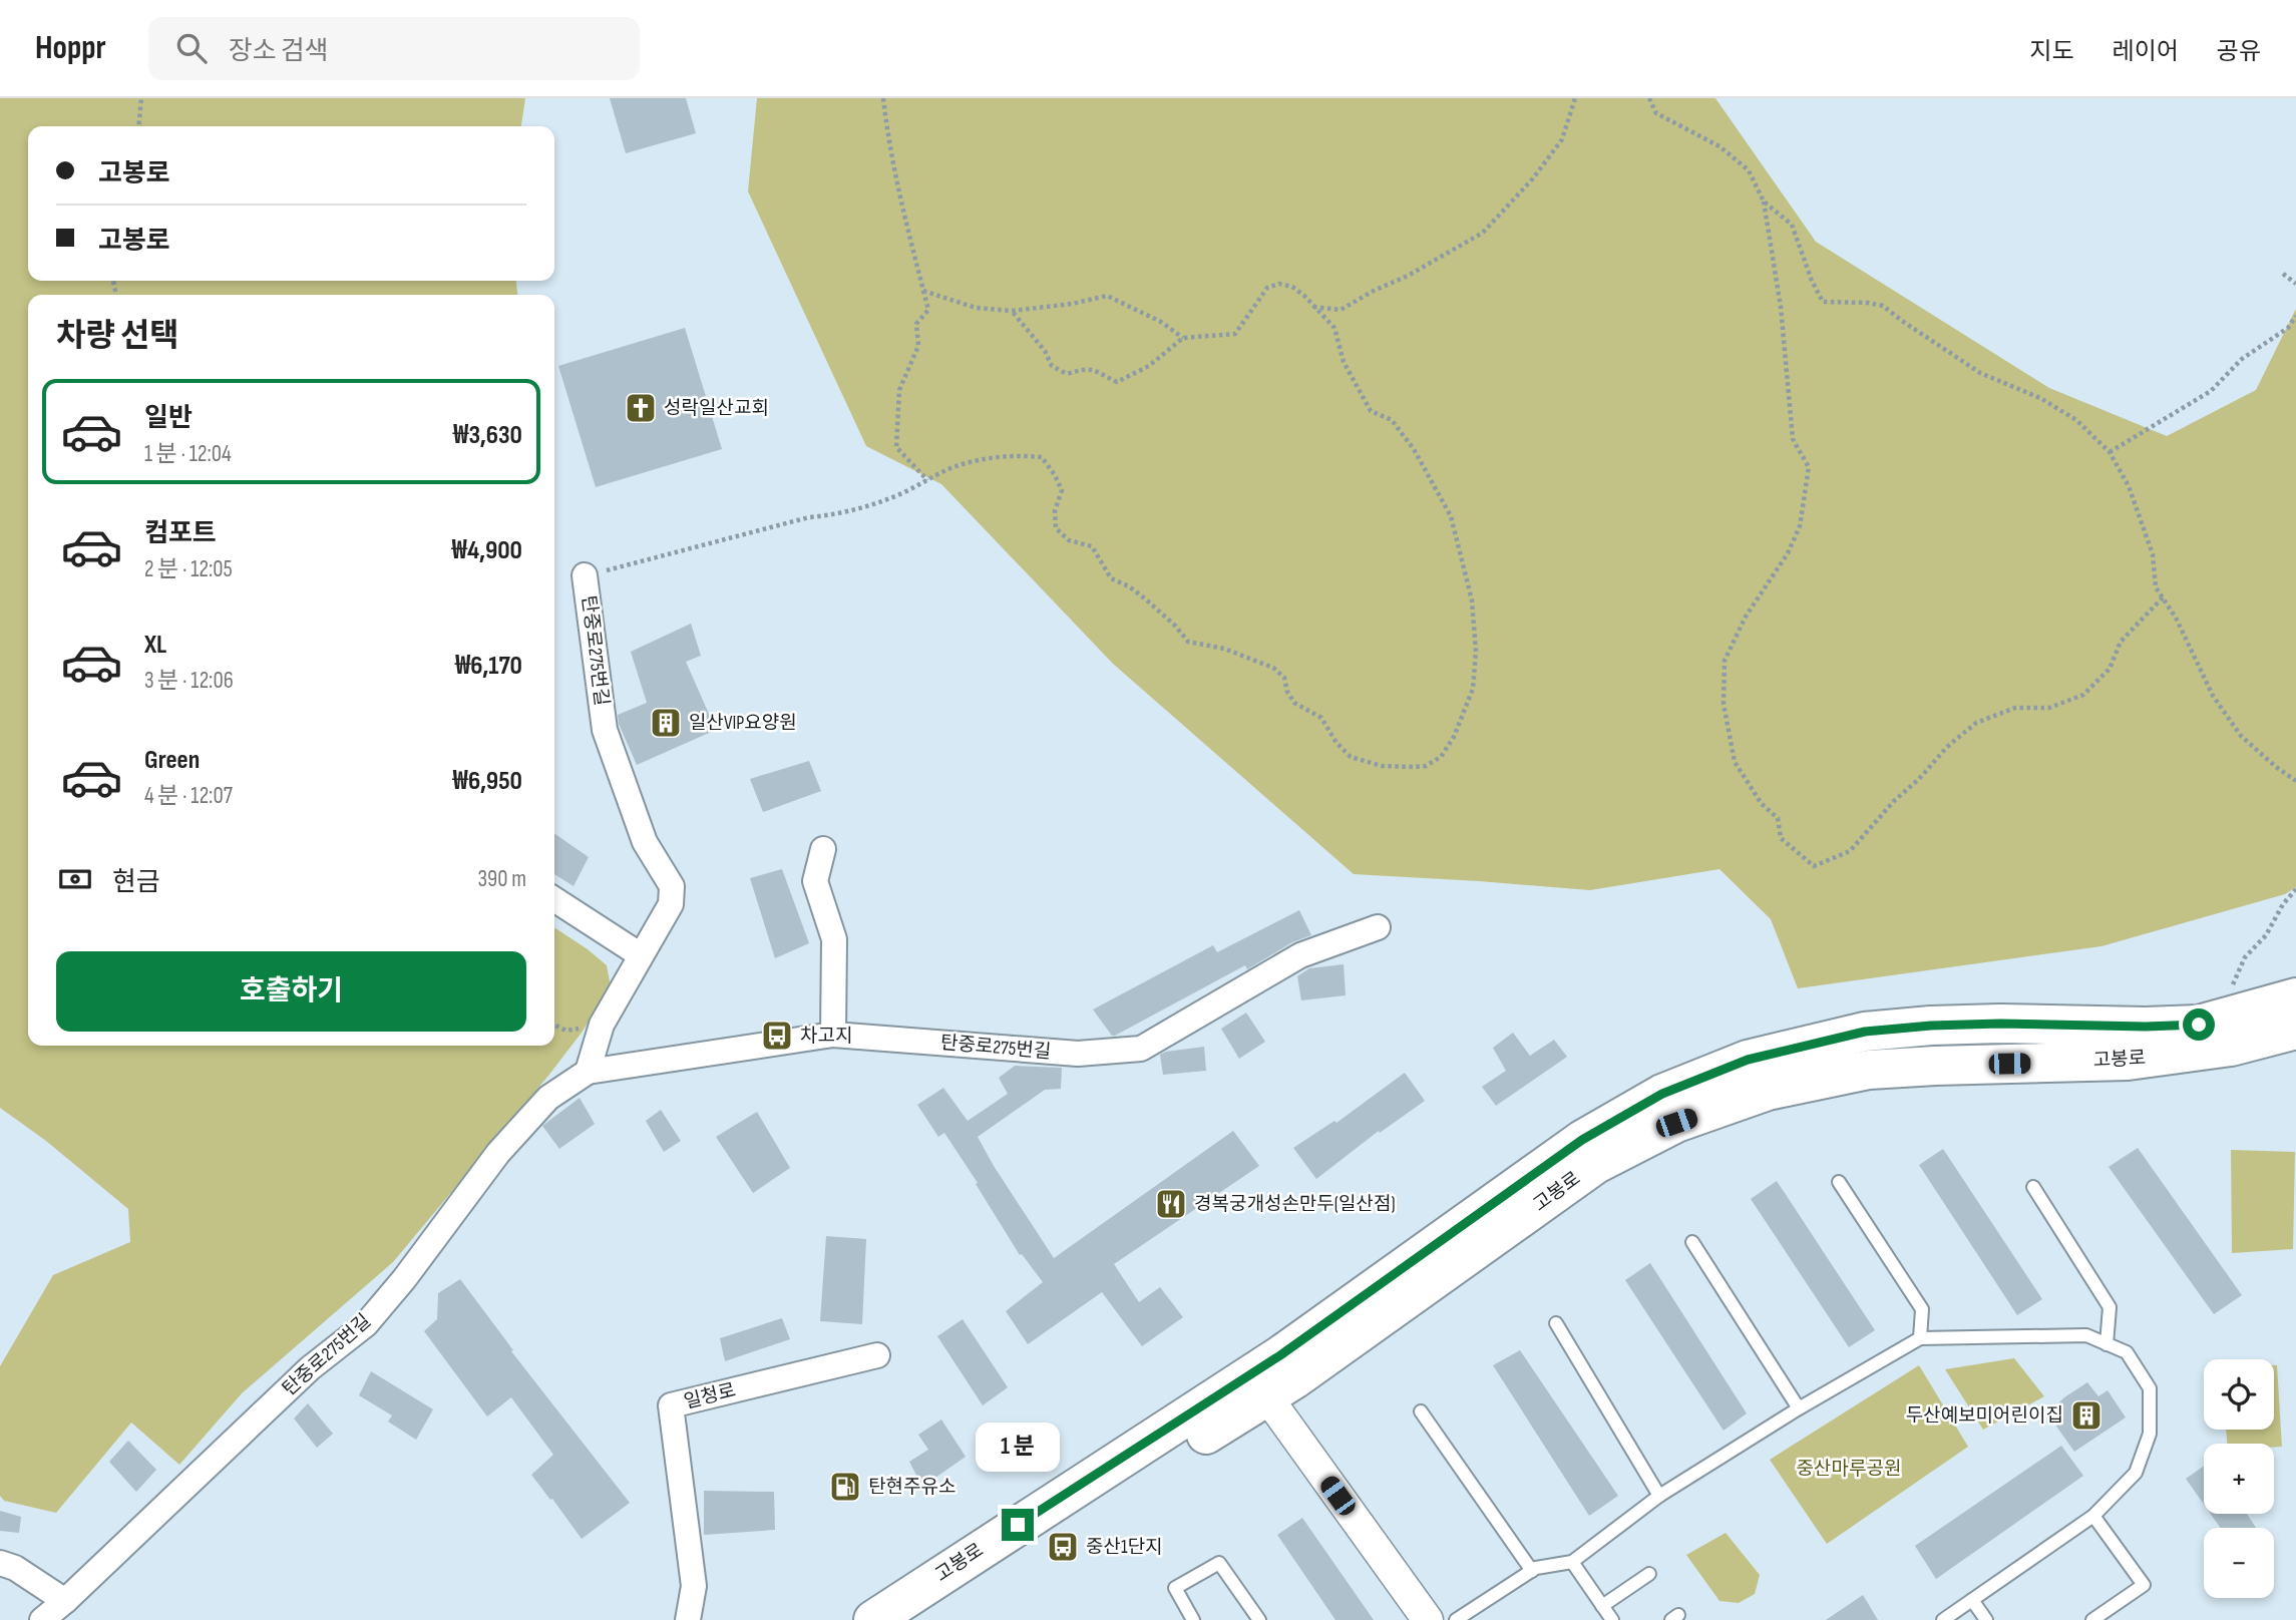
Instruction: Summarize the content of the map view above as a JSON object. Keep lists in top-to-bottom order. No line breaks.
{"streets":{"main road":["고봉로"],"street":["탄중로275번길","일청로"]},"parks":["중산마루공원"],"places":{"church":["성락일산교회"],"building":["일산VIP요양원","두산예보미어린이집"],"bus stop":["차고지","중산1단지"],"restaurant":["경복궁개성손만두(일산점)"],"fuel station":["탄현주유소"]},"page":{"header":"Hoppr","search":"장소 검색","nav":["지도","레이어","공유"],"banner":["고봉로","고봉로"],"heading":"차량 선택","list":[{"name":"일반","note":"1 분 · 12:04","value":"₩3,630"},{"name":"컴포트","note":"2 분 · 12:05","value":"₩4,900"},{"name":"XL","note":"3 분 · 12:06","value":"₩6,170"},{"name":"Green","note":"4 분 · 12:07","value":"₩6,950"}],"pay":["현금","390 m"],"buttons":"호출하기","map_buttons":["+","−"],"bubble":"1 분"}}
